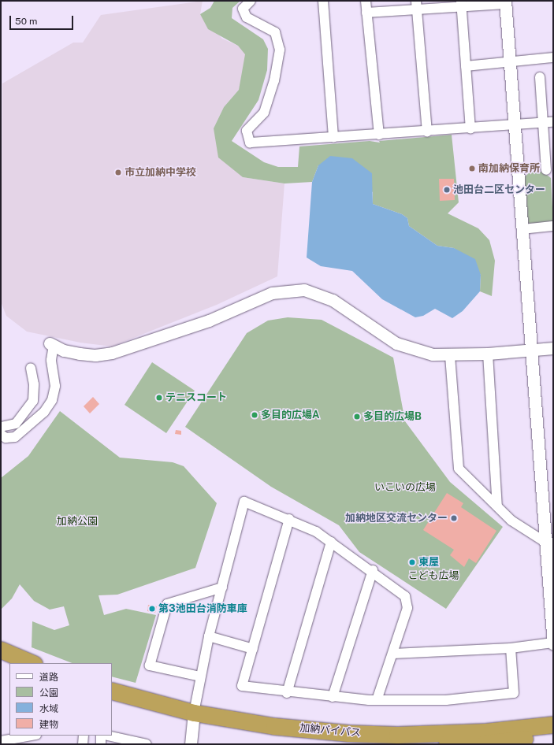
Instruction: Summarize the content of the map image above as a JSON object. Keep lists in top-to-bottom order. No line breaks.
{"streets":{"highway":["加納バイパス"]},"parks":["いこいの広場","加納公園","こども広場"],"places":["南加納保育所","市立加納中学校","池田台二区センター","テニスコート","多目的広場A","多目的広場B","加納地区交流センター","東屋","第3池田台消防車庫"],"legend":["道路","公園","水域","建物"],"scale_bar":"50 m"}
